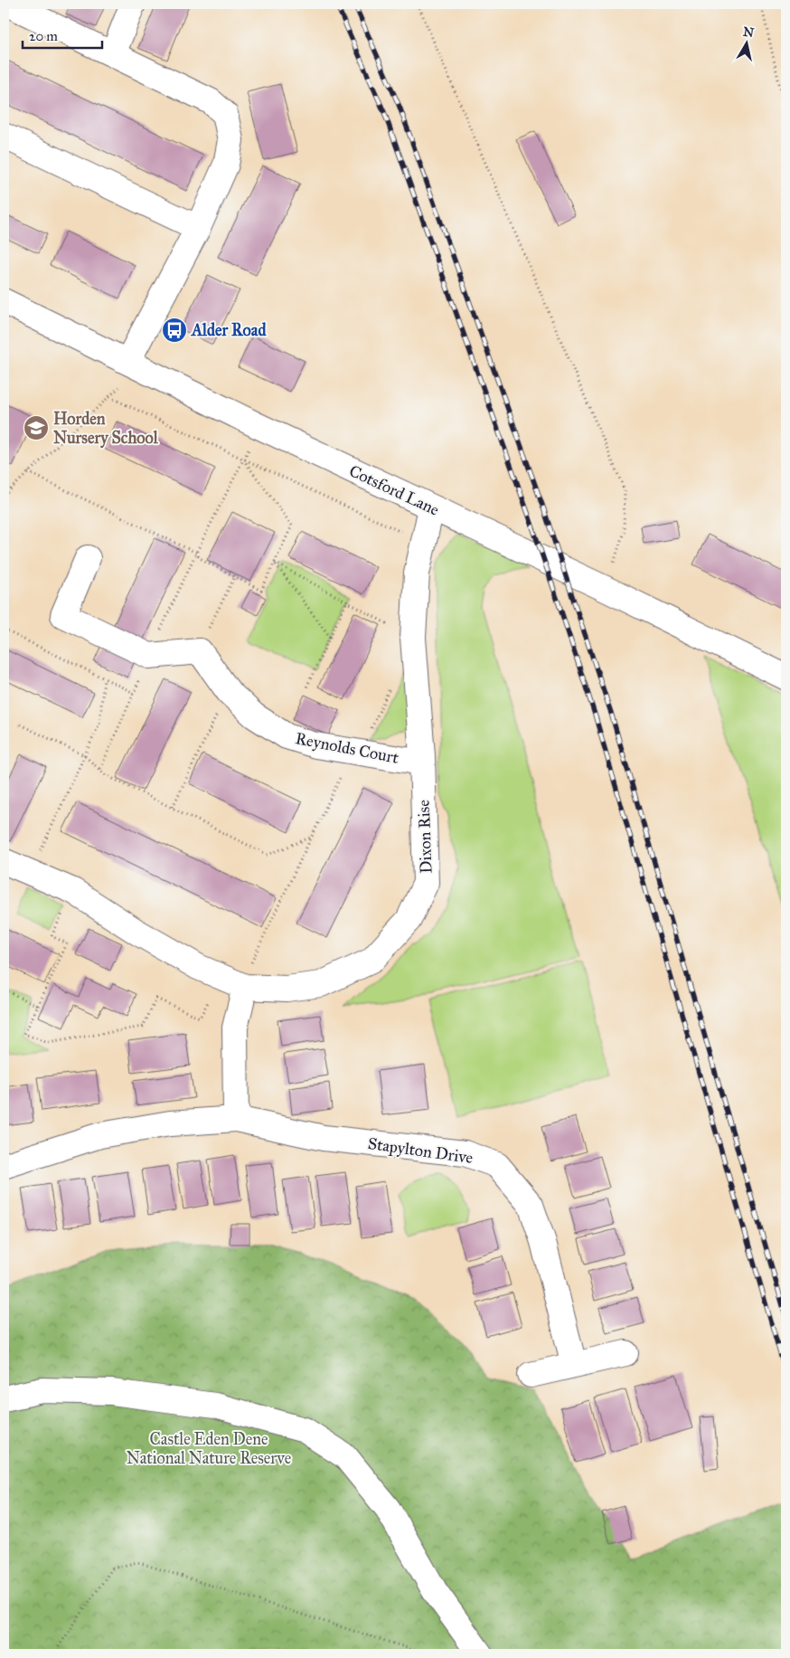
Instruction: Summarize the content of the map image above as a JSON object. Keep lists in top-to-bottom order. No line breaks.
{"streets":{"street":["Cotsford Lane","Reynolds Court","Dixon Rise","Stapylton Drive"]},"crossings":[["Cotsford Lane","Dixon Rise"],["Reynolds Court","Dixon Rise"]],"parks":["Castle Eden Dene National Nature Reserve"],"places":{"bus stop":["Alder Road"],"school or university":["Horden Nursery School"]},"scale_bar":"20 m","north":"top"}
